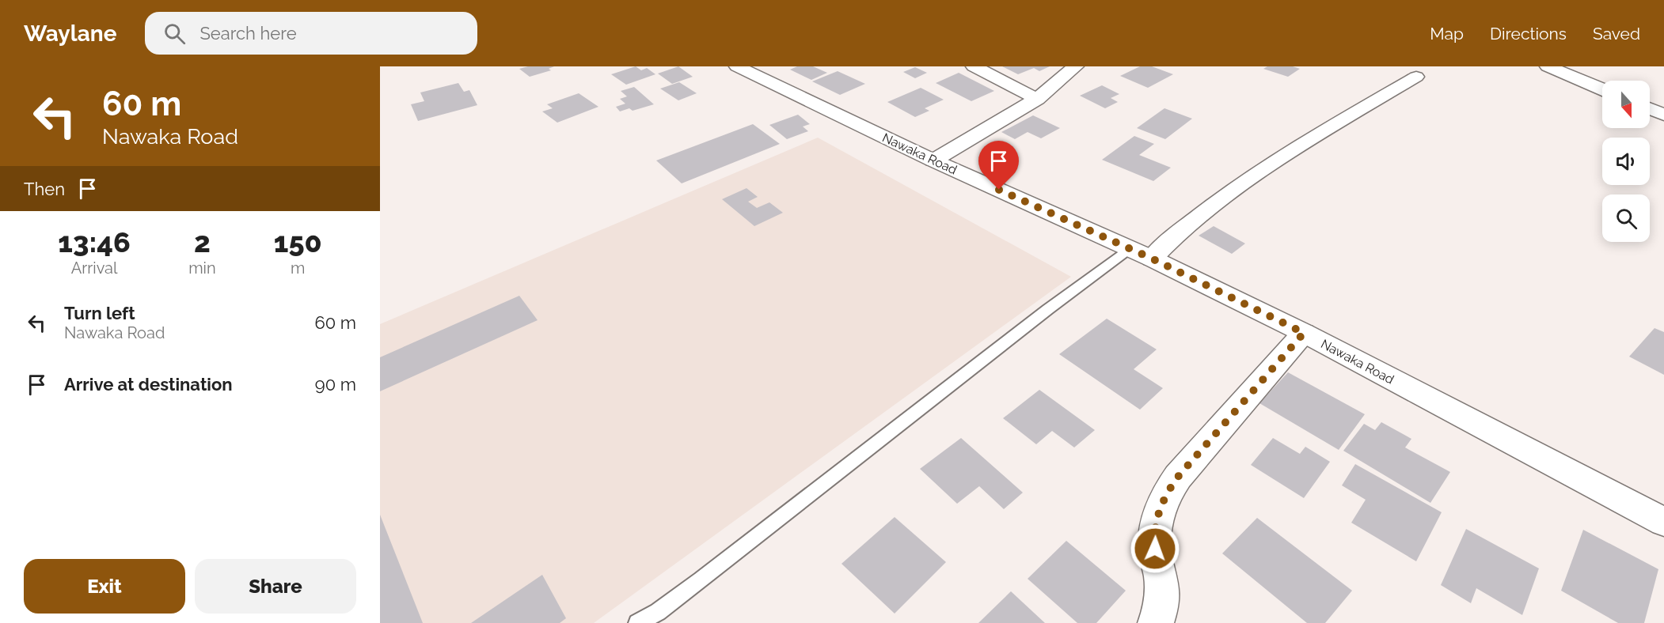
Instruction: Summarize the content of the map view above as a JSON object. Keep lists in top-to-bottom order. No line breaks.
{"streets":{"street":["Nawaka Road"]},"north":"bottom","page":{"header":"Waylane","search":"Search here","nav":["Map","Directions","Saved"],"turn":["60 m","Nawaka Road"],"then":"Then","eta":["13:46","Arrival","2","min","150","m"],"list":[{"name":"Turn left","note":"Nawaka Road","value":"60 m"},{"name":"Arrive at destination","value":"90 m"}],"buttons":["Exit","Share"]}}
